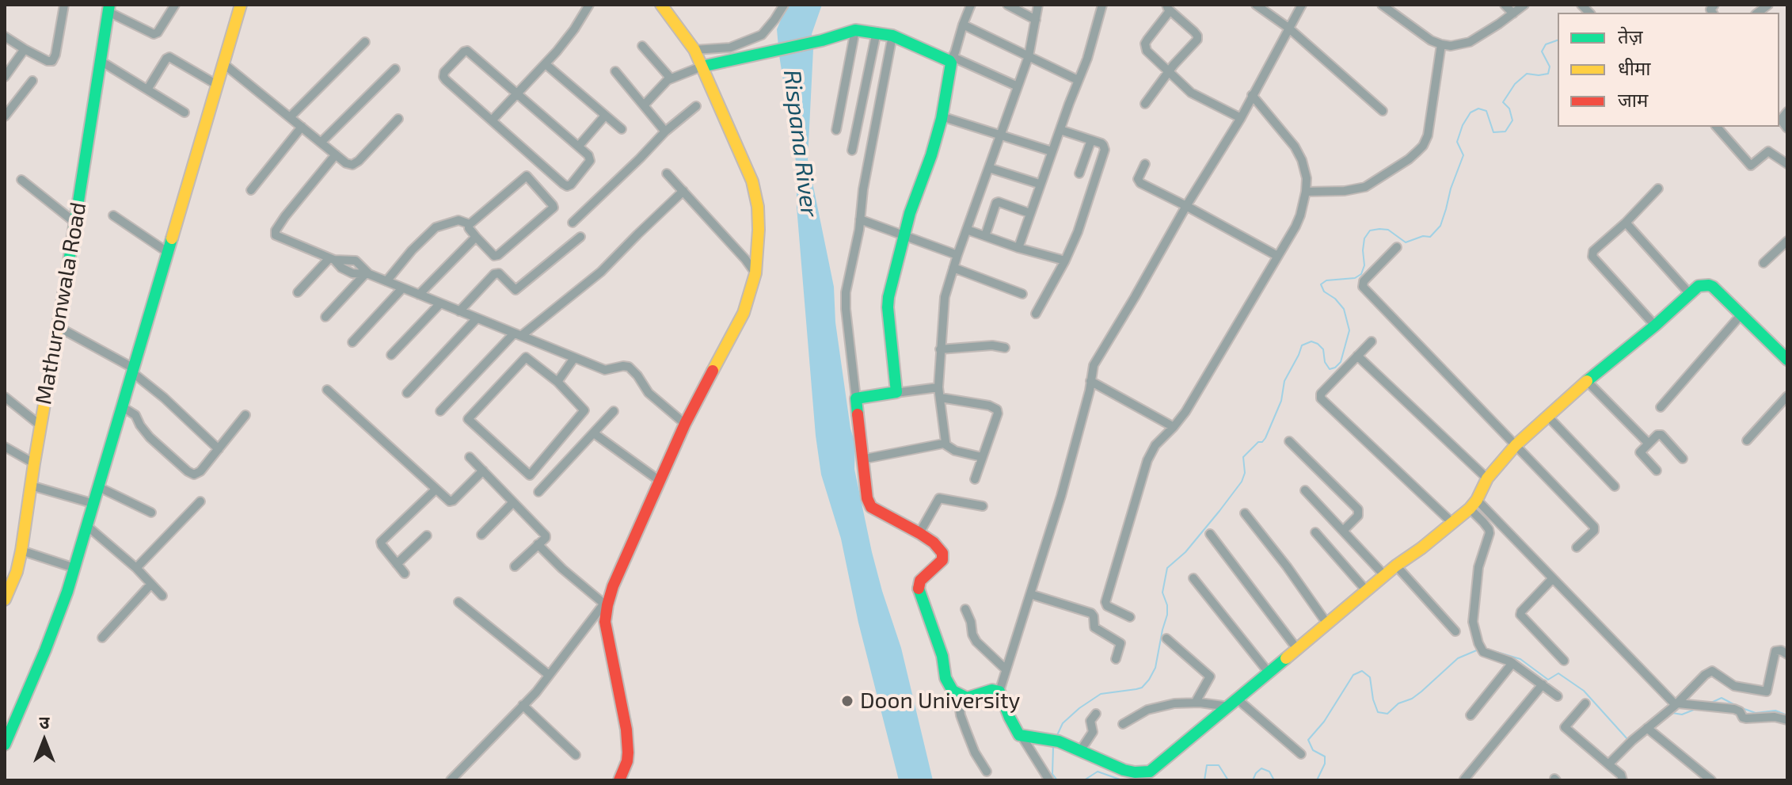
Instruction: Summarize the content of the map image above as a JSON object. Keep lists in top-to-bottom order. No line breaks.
{"streets":{"main road":["Mathuronwala Road"]},"water":["Rispana River"],"places":["Doon University"],"legend":["तेज़","धीमा","जाम"],"north":"top"}
